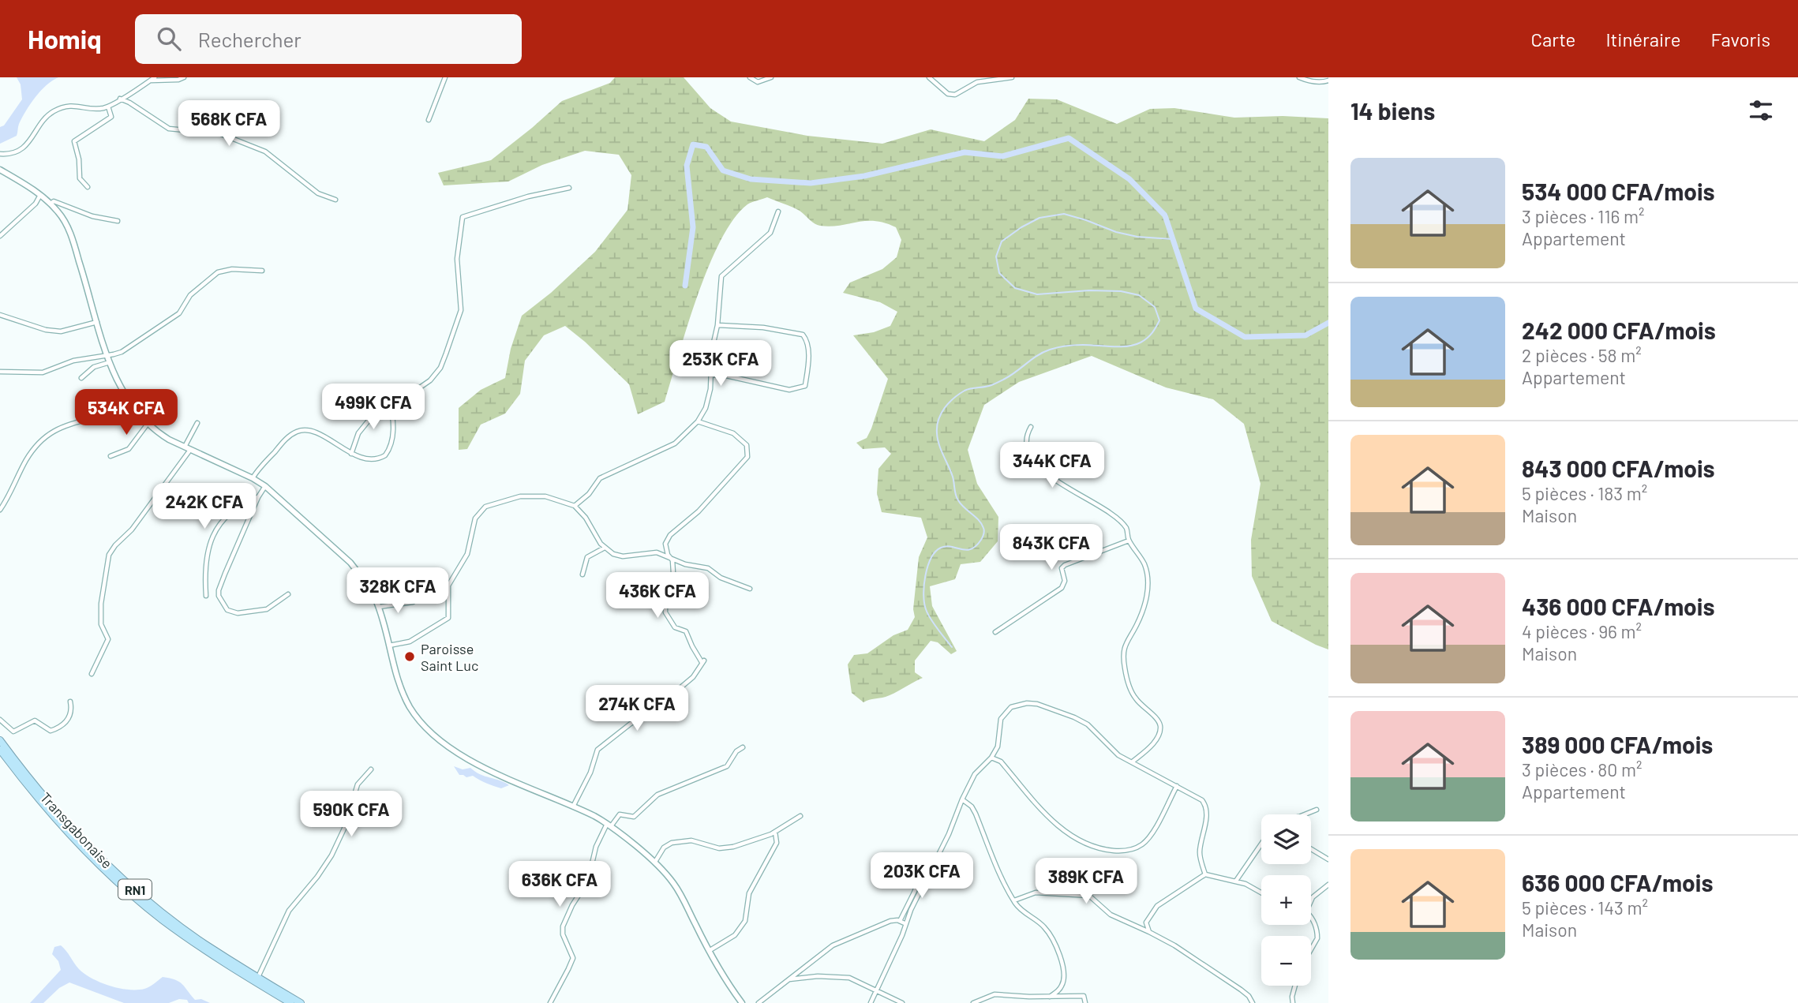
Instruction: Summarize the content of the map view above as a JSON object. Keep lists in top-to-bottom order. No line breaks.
{"streets":{"highway":["Transgabonaise","RN1"]},"places":["Paroisse Saint Luc"],"page":{"header":"Homiq","search":"Rechercher","nav":["Carte","Itinéraire","Favoris"],"heading":"14 biens","price":["568K CFA","253K CFA","499K CFA","534K CFA","344K CFA","242K CFA","843K CFA","328K CFA","436K CFA","274K CFA","590K CFA","203K CFA","389K CFA","636K CFA"],"list":[{"name":"534 000 CFA/mois","note":"3 pièces · 116 m² · Appartement"},{"name":"242 000 CFA/mois","note":"2 pièces · 58 m² · Appartement"},{"name":"843 000 CFA/mois","note":"5 pièces · 183 m² · Maison"},{"name":"436 000 CFA/mois","note":"4 pièces · 96 m² · Maison"},{"name":"389 000 CFA/mois","note":"3 pièces · 80 m² · Appartement"},{"name":"636 000 CFA/mois","note":"5 pièces · 143 m² · Maison"}],"map_buttons":["+","−"]}}
